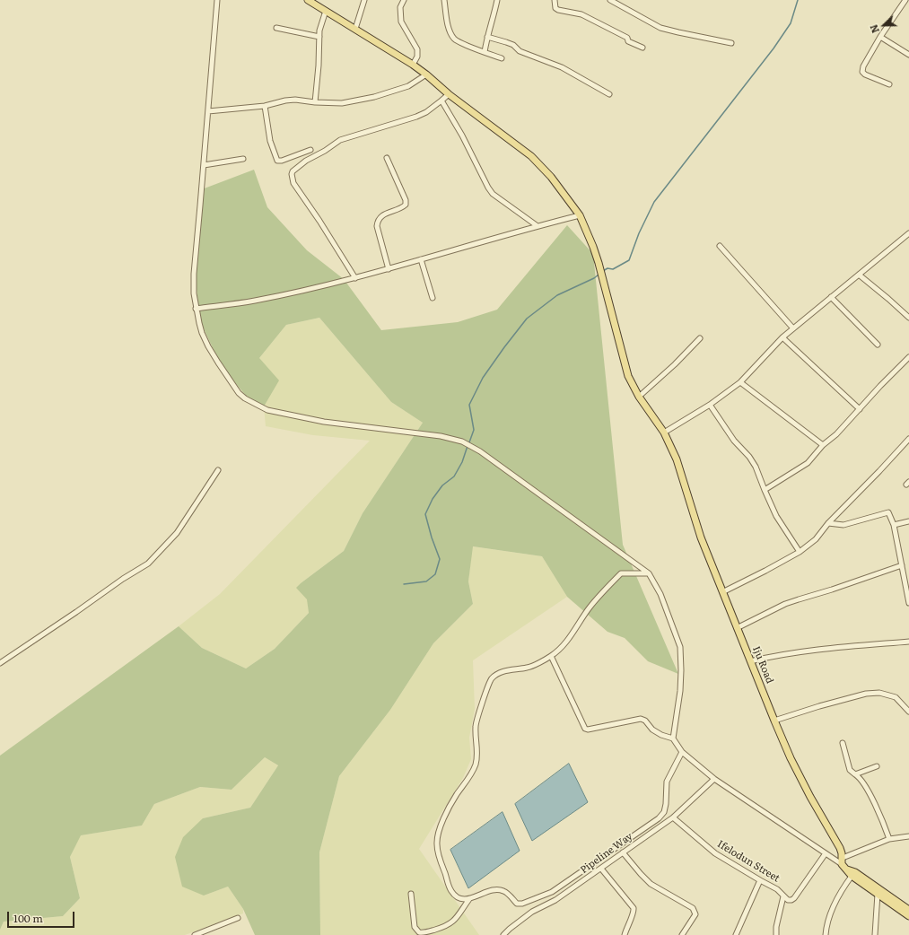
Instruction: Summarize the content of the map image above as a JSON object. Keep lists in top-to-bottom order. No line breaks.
{"streets":{"main road":["Iju Road"],"street":["Pipeline Way","Ifelodun Street"]},"crossings":[["Pipeline Way","Ifelodun Street"]],"scale_bar":"100 m","north":"left"}
